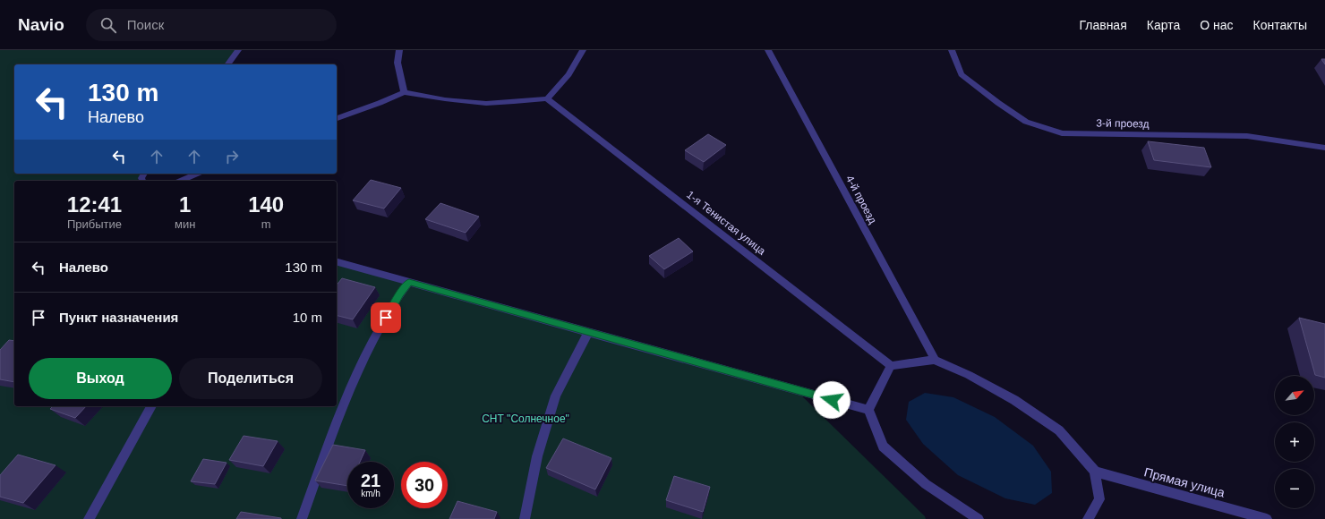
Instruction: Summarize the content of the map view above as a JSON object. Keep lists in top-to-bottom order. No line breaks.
{"streets":{"street":["3-й проезд","4-й проезд","1-я Тенистая улица","Прямая улица"]},"parks":["СНТ \"Солнечное\""],"north":"top right","page":{"header":"Navio","search":"Поиск","nav":["Главная","Карта","О нас","Контакты"],"turn":["130 m","Налево"],"eta":["12:41","Прибытие","1","мин","140","m"],"list":[{"name":"Налево","value":"130 m"},{"name":"Пункт назначения","value":"10 m"}],"buttons":["Выход","Поделиться"],"map_buttons":["+","−"],"speed":"21 km/h","limit":"30"}}
